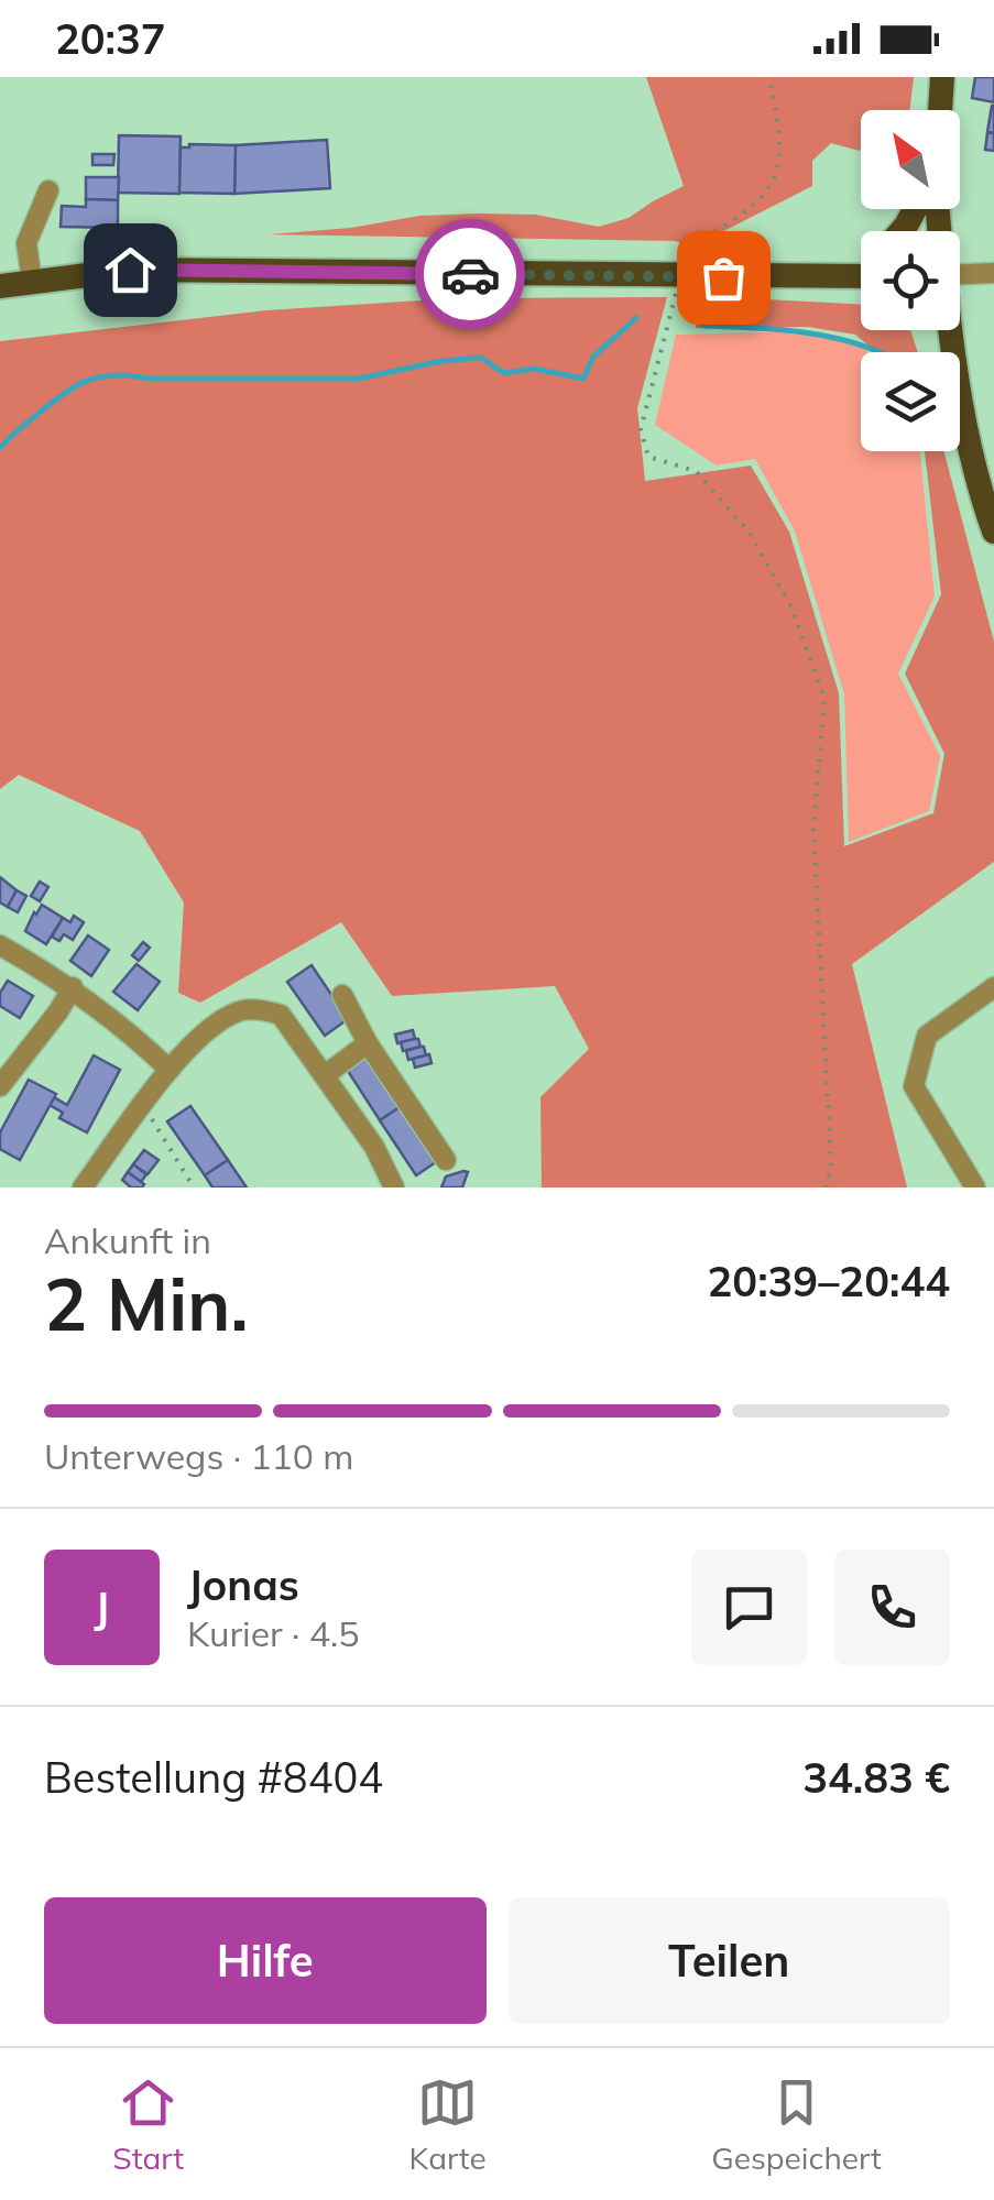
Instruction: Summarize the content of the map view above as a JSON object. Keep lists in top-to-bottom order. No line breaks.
{"north":"top left","page":{"status":"20:37","heading":["2 Min.","Ankunft in","20:39–20:44"],"panel":["Jonas","Kurier · 4.5","Bestellung #8404","34.83 €"],"bar":"Unterwegs · 110 m","round":"J","buttons":["Hilfe","Teilen"],"tabs":["Start","Karte","Gespeichert"]}}
